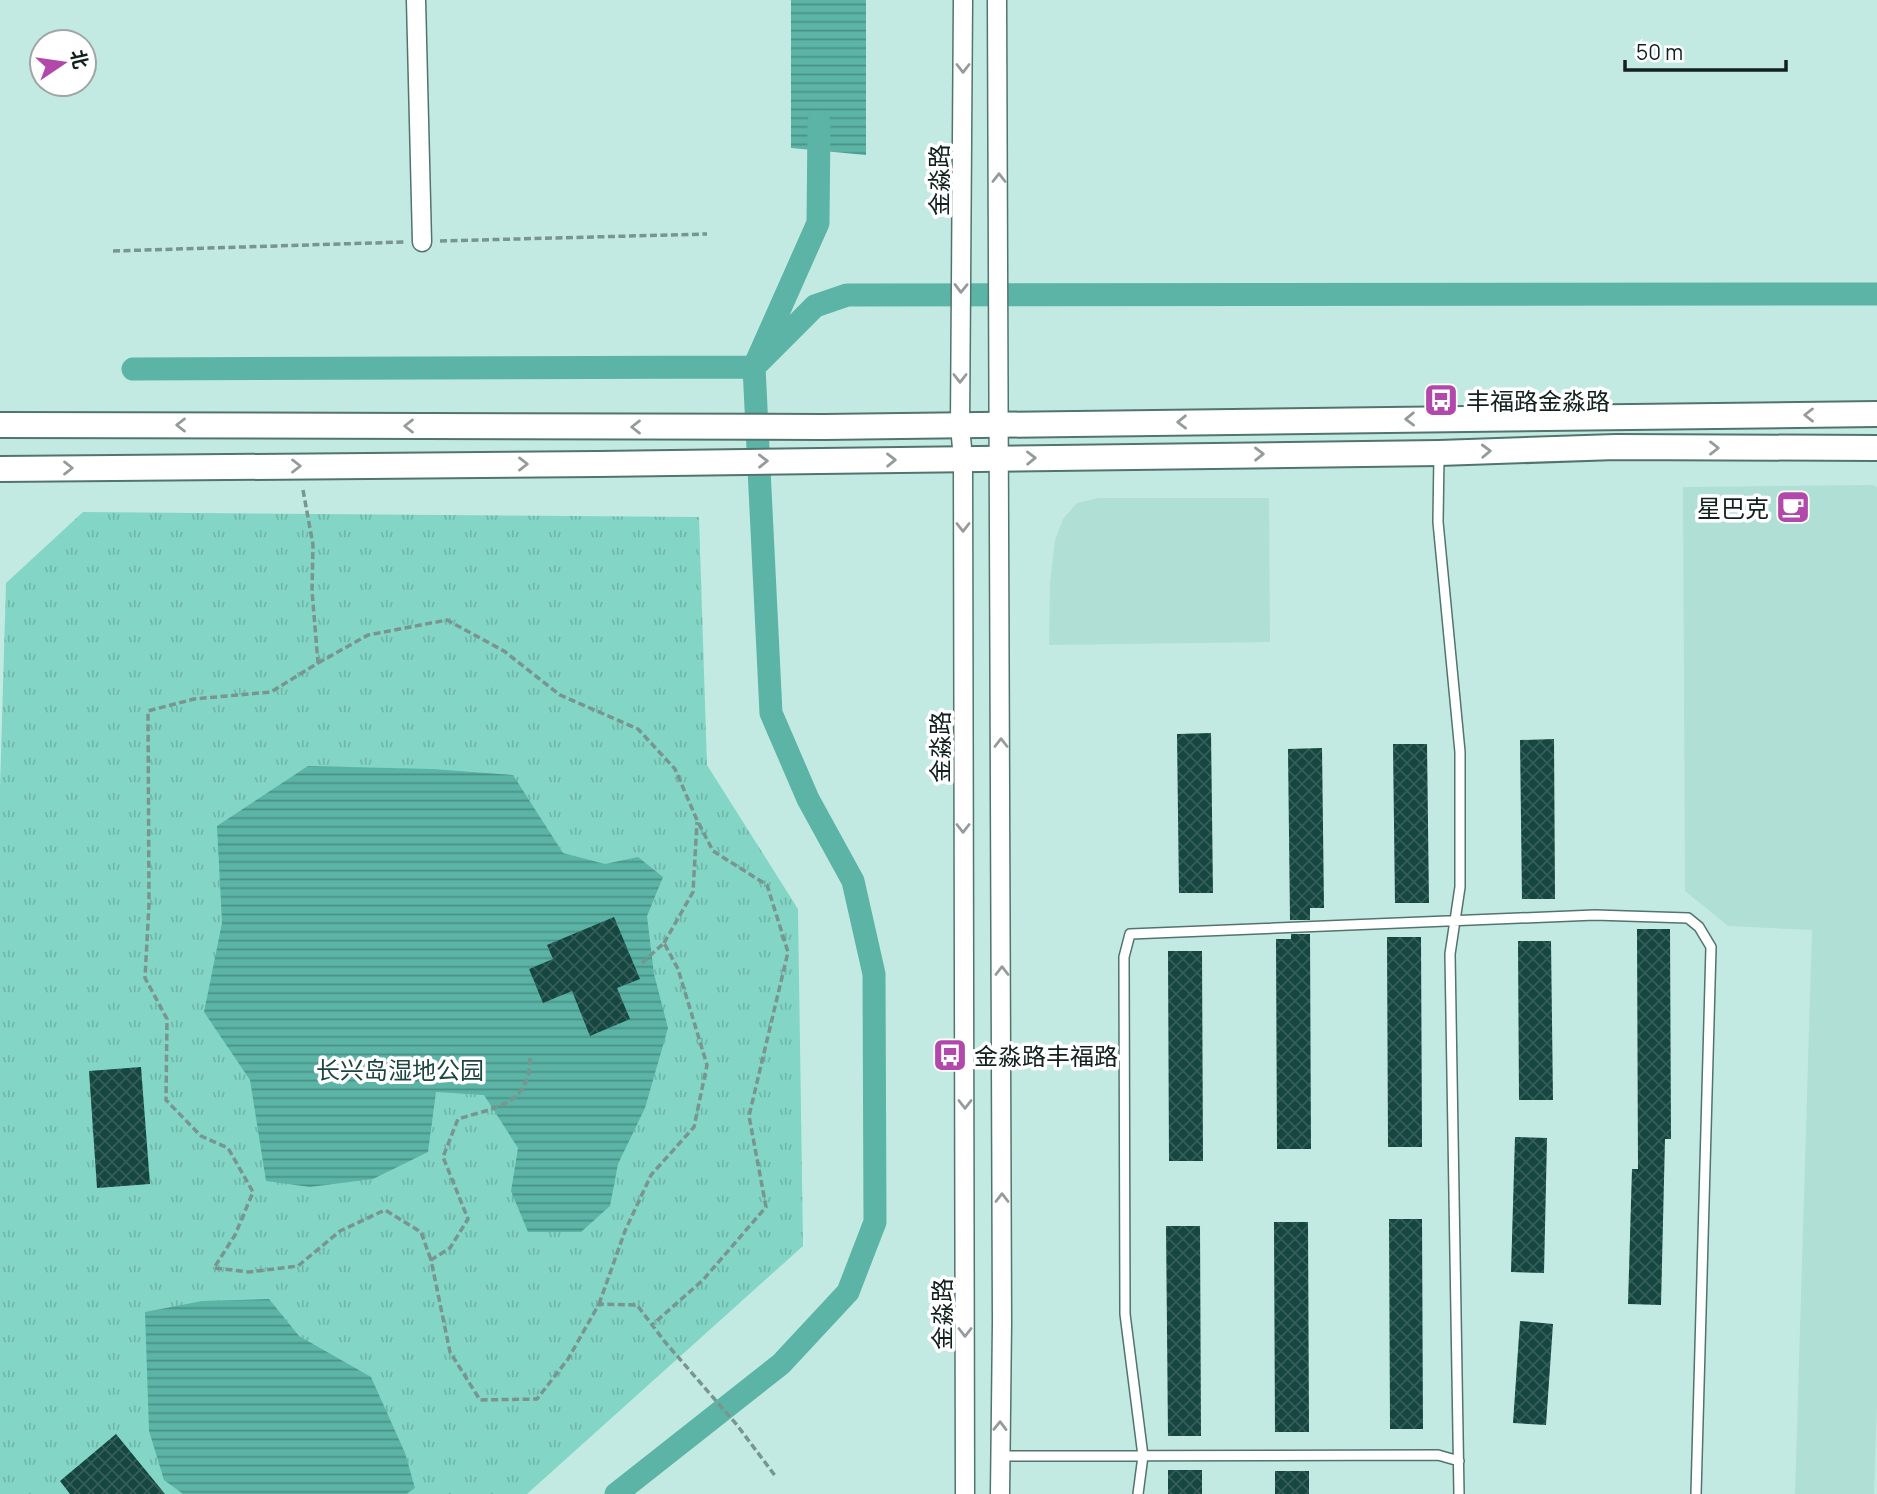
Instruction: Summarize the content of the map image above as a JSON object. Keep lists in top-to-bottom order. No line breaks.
{"streets":{"street":["金淼路"]},"parks":["长兴岛湿地公园"],"places":{"bus stop":["丰福路金淼路","金淼路丰福路"],"cafe":["星巴克"]},"scale_bar":"50 m","north":"right"}
